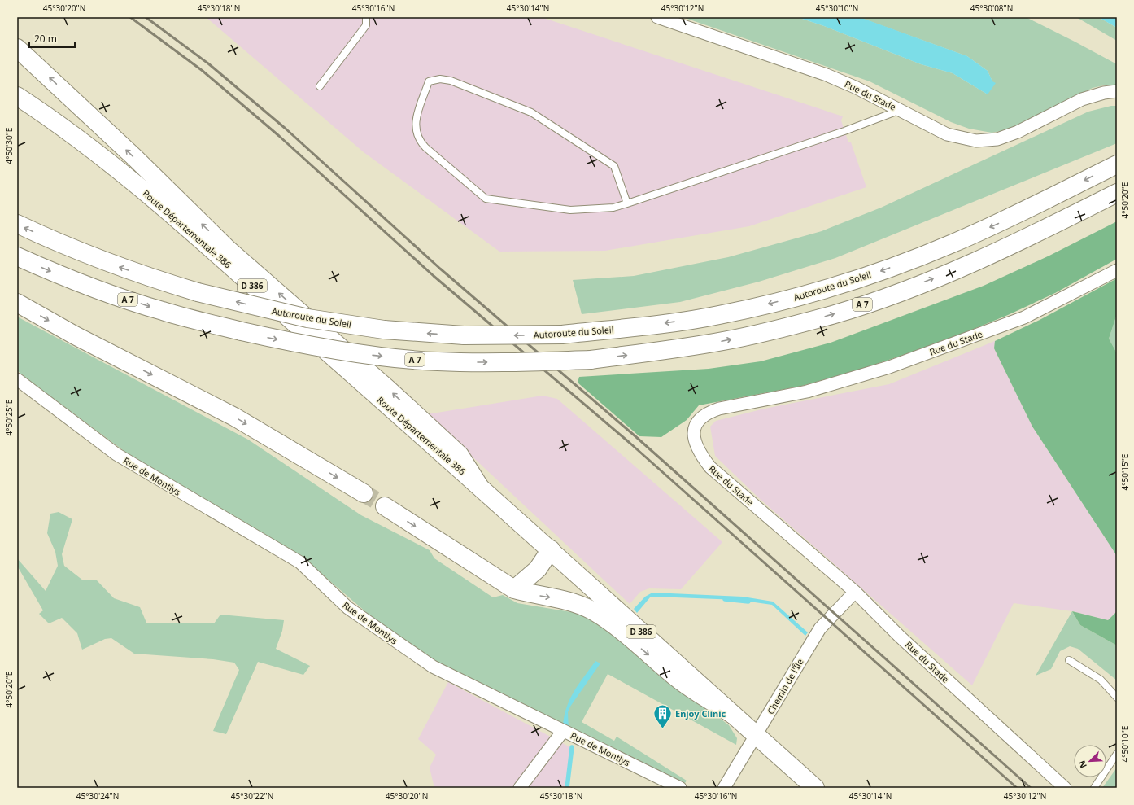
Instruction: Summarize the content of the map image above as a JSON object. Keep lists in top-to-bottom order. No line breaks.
{"streets":{"main road":["Route Départementale 386","D 386","Autoroute du Soleil","A 7"],"street":["Rue du Stade","Rue de Montlys","Chemin de l'Île"]},"crossings":[["Rue du Stade","Chemin de l'Île"],["Route Départementale 386","Chemin de l'Île"]],"places":{"building":["Enjoy Clinic"]},"scale_bar":"20 m","north":"bottom left","coordinates":["45°30'20\"N","45°30'18\"N","45°30'16\"N","45°30'14\"N","45°30'12\"N","45°30'10\"N","45°30'08\"N","4°50'30\"E","4°50'20\"E","4°50'25\"E","4°50'15\"E","4°50'10\"E","45°30'24\"N","45°30'22\"N"]}
